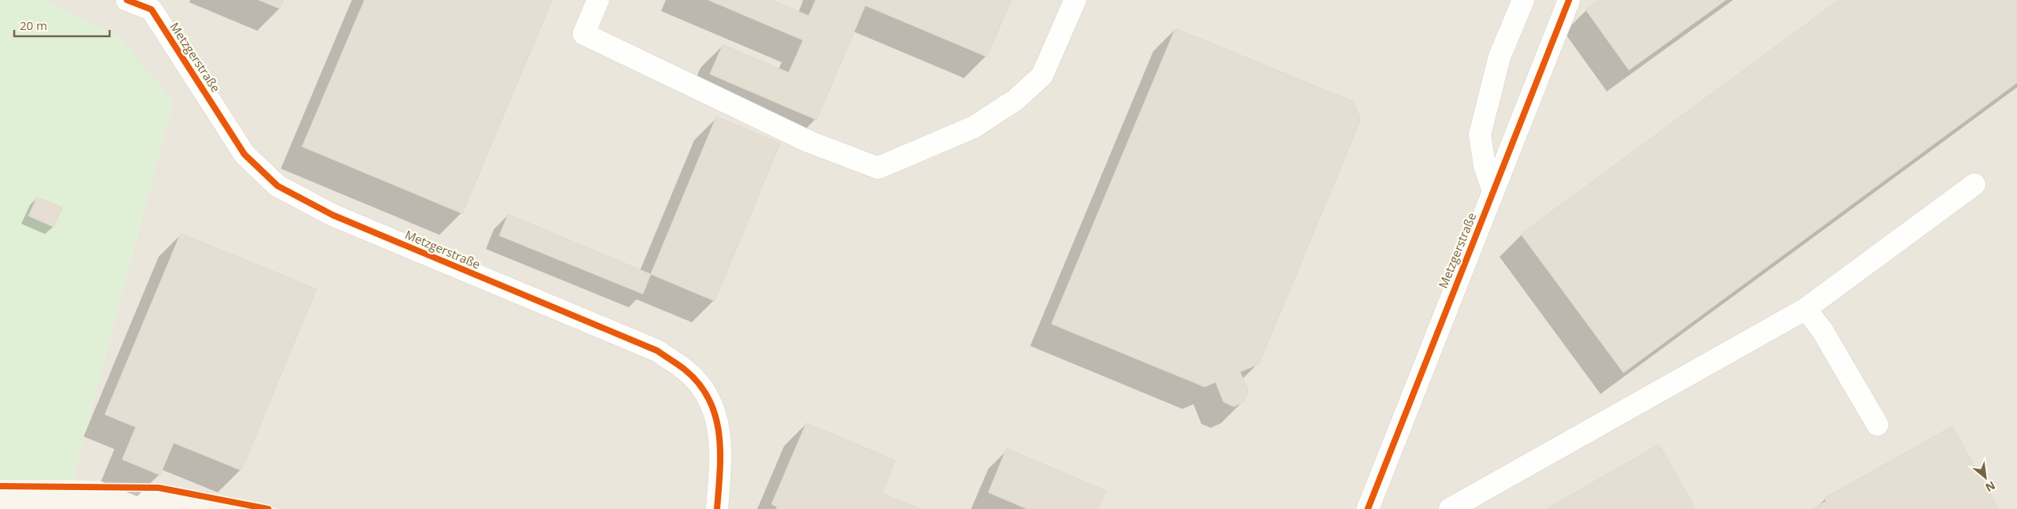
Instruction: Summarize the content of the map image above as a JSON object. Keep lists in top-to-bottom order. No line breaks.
{"streets":{"street":["Metzgerstraße"]},"scale_bar":"20 m","north":"bottom right"}
